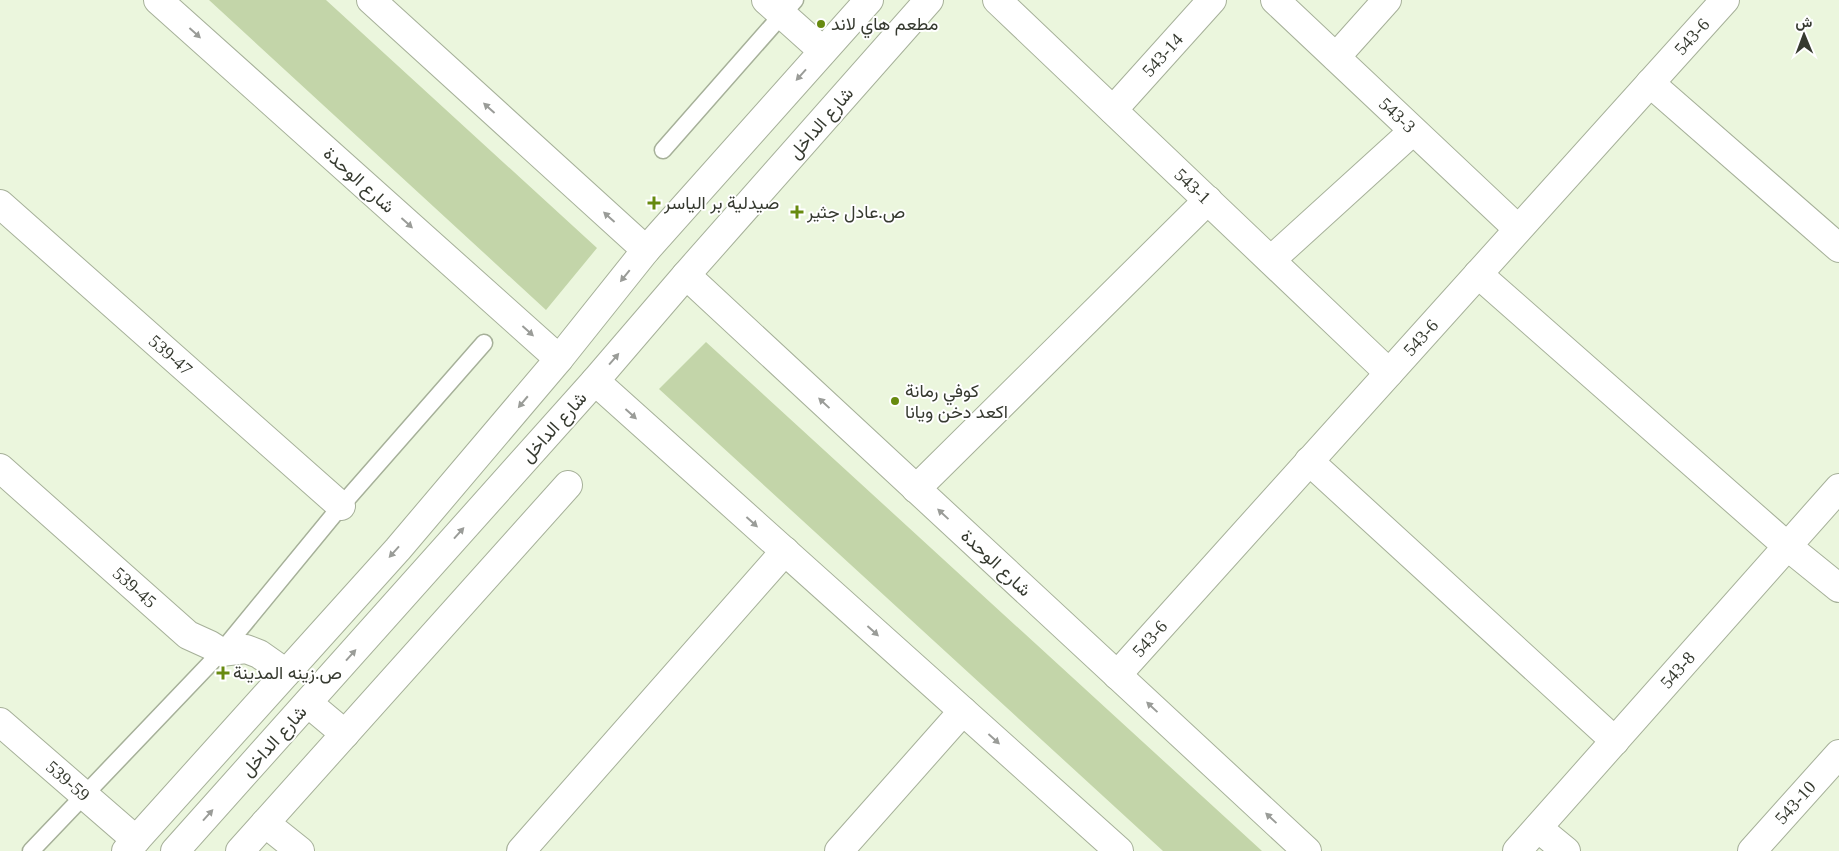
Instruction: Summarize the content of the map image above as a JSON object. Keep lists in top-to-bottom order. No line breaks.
{"streets":{"street":["543-6","543-14","543-3","شارع الداخل","شارع الوحدة","543-1","539-47","539-45","543-8","539-59","543-10"]},"crossings":[["543-6","543-3"],["543-6","شارع الوحدة"],["543-6","543-1"],["543-14","543-1"],["شارع الداخل","شارع الوحدة"],["شارع الداخل","539-59"]],"places":{"other":["مطعم هاي لاند","كوفي رمانة اكعد دخن ويانا"],"health":["صيدلية بر الياسر","ص.عادل جثير","ص.زينه المدينة"]},"north":"top"}
